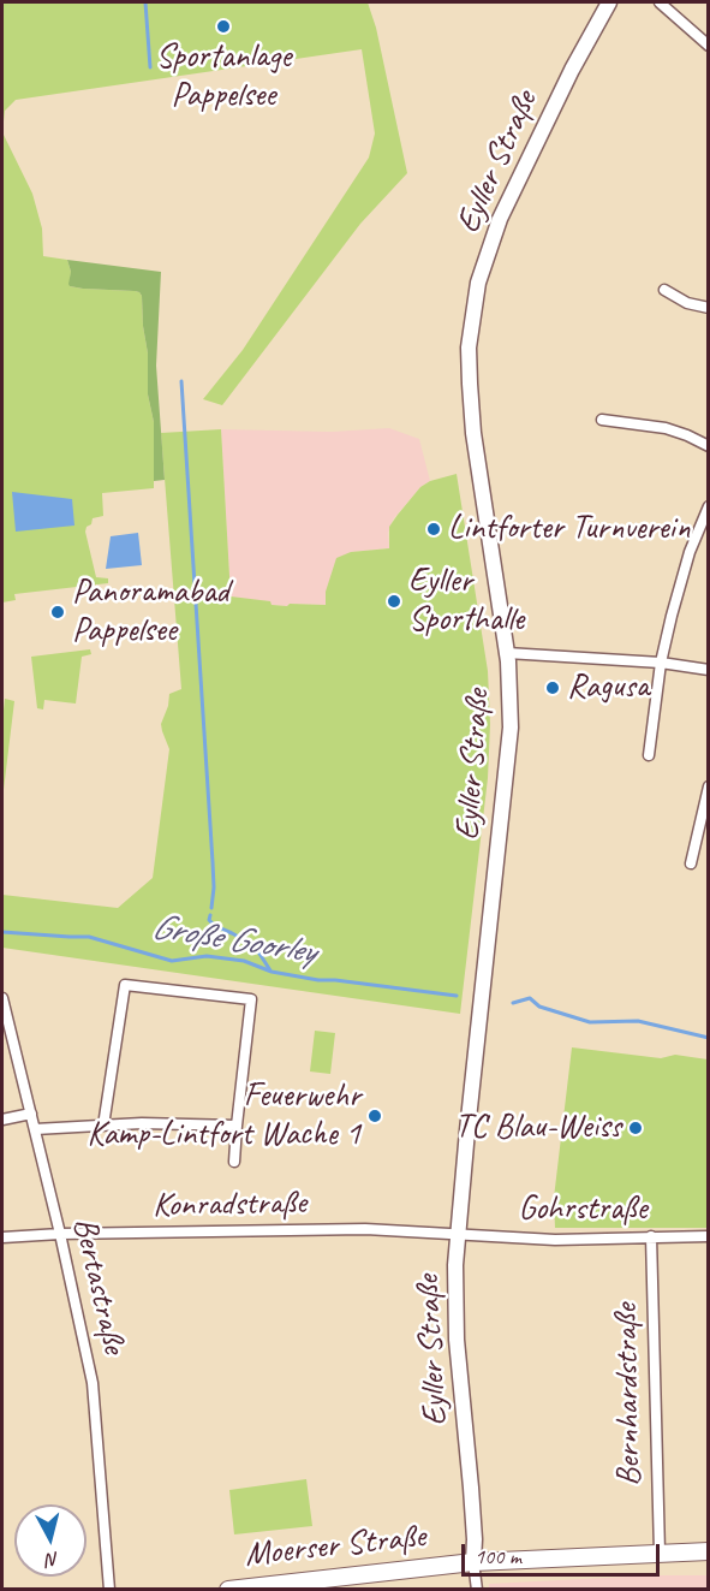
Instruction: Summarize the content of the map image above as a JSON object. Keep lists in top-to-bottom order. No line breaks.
{"streets":{"main road":["Eyller Straße","Moerser Straße"],"street":["Konradstraße","Gohrstraße","Bertastraße","Bernhardstraße"]},"crossings":[["Eyller Straße","Konradstraße"],["Eyller Straße","Gohrstraße"],["Eyller Straße","Moerser Straße"],["Konradstraße","Gohrstraße"],["Konradstraße","Bertastraße"],["Gohrstraße","Bernhardstraße"],["Bernhardstraße","Moerser Straße"]],"water":["Große Goorley"],"places":["Sportanlage Pappelsee","Lintforter Turnverein","Eyller Sporthalle","Panoramabad Pappelsee","Ragusa","Feuerwehr Kamp-Lintfort Wache 1","TC Blau-Weiss"],"scale_bar":"100 m","north":"bottom"}
